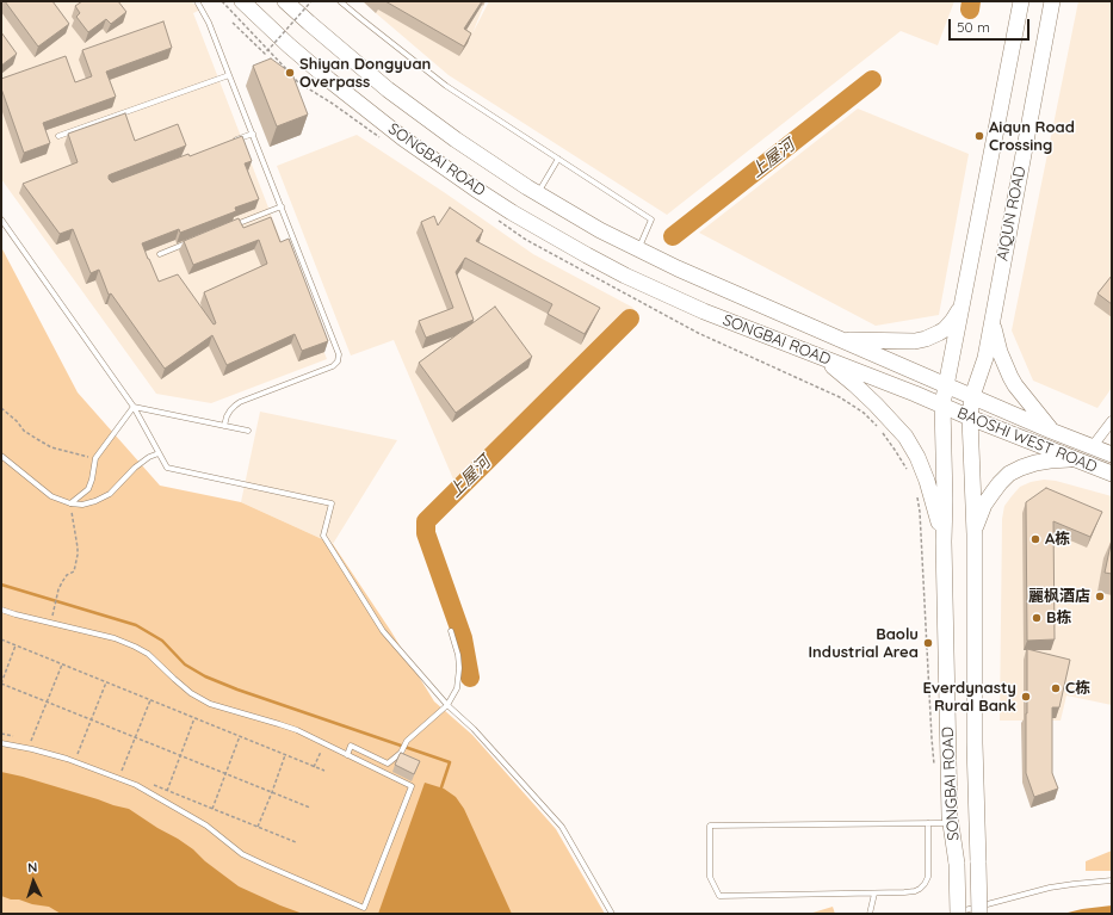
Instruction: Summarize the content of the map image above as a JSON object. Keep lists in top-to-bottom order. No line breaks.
{"streets":{"main road":["SONGBAI ROAD","AIQUN ROAD","BAOSHI WEST ROAD"]},"crossings":[["SONGBAI ROAD","AIQUN ROAD"],["SONGBAI ROAD","BAOSHI WEST ROAD"],["AIQUN ROAD","BAOSHI WEST ROAD"]],"water":["上屋河"],"places":["Shiyan Dongyuan Overpass","Aiqun Road Crossing","A栋","麗枫酒店","B栋","Baolu Industrial Area","C栋","Everdynasty Rural Bank"],"scale_bar":"50 m","north":"top"}
